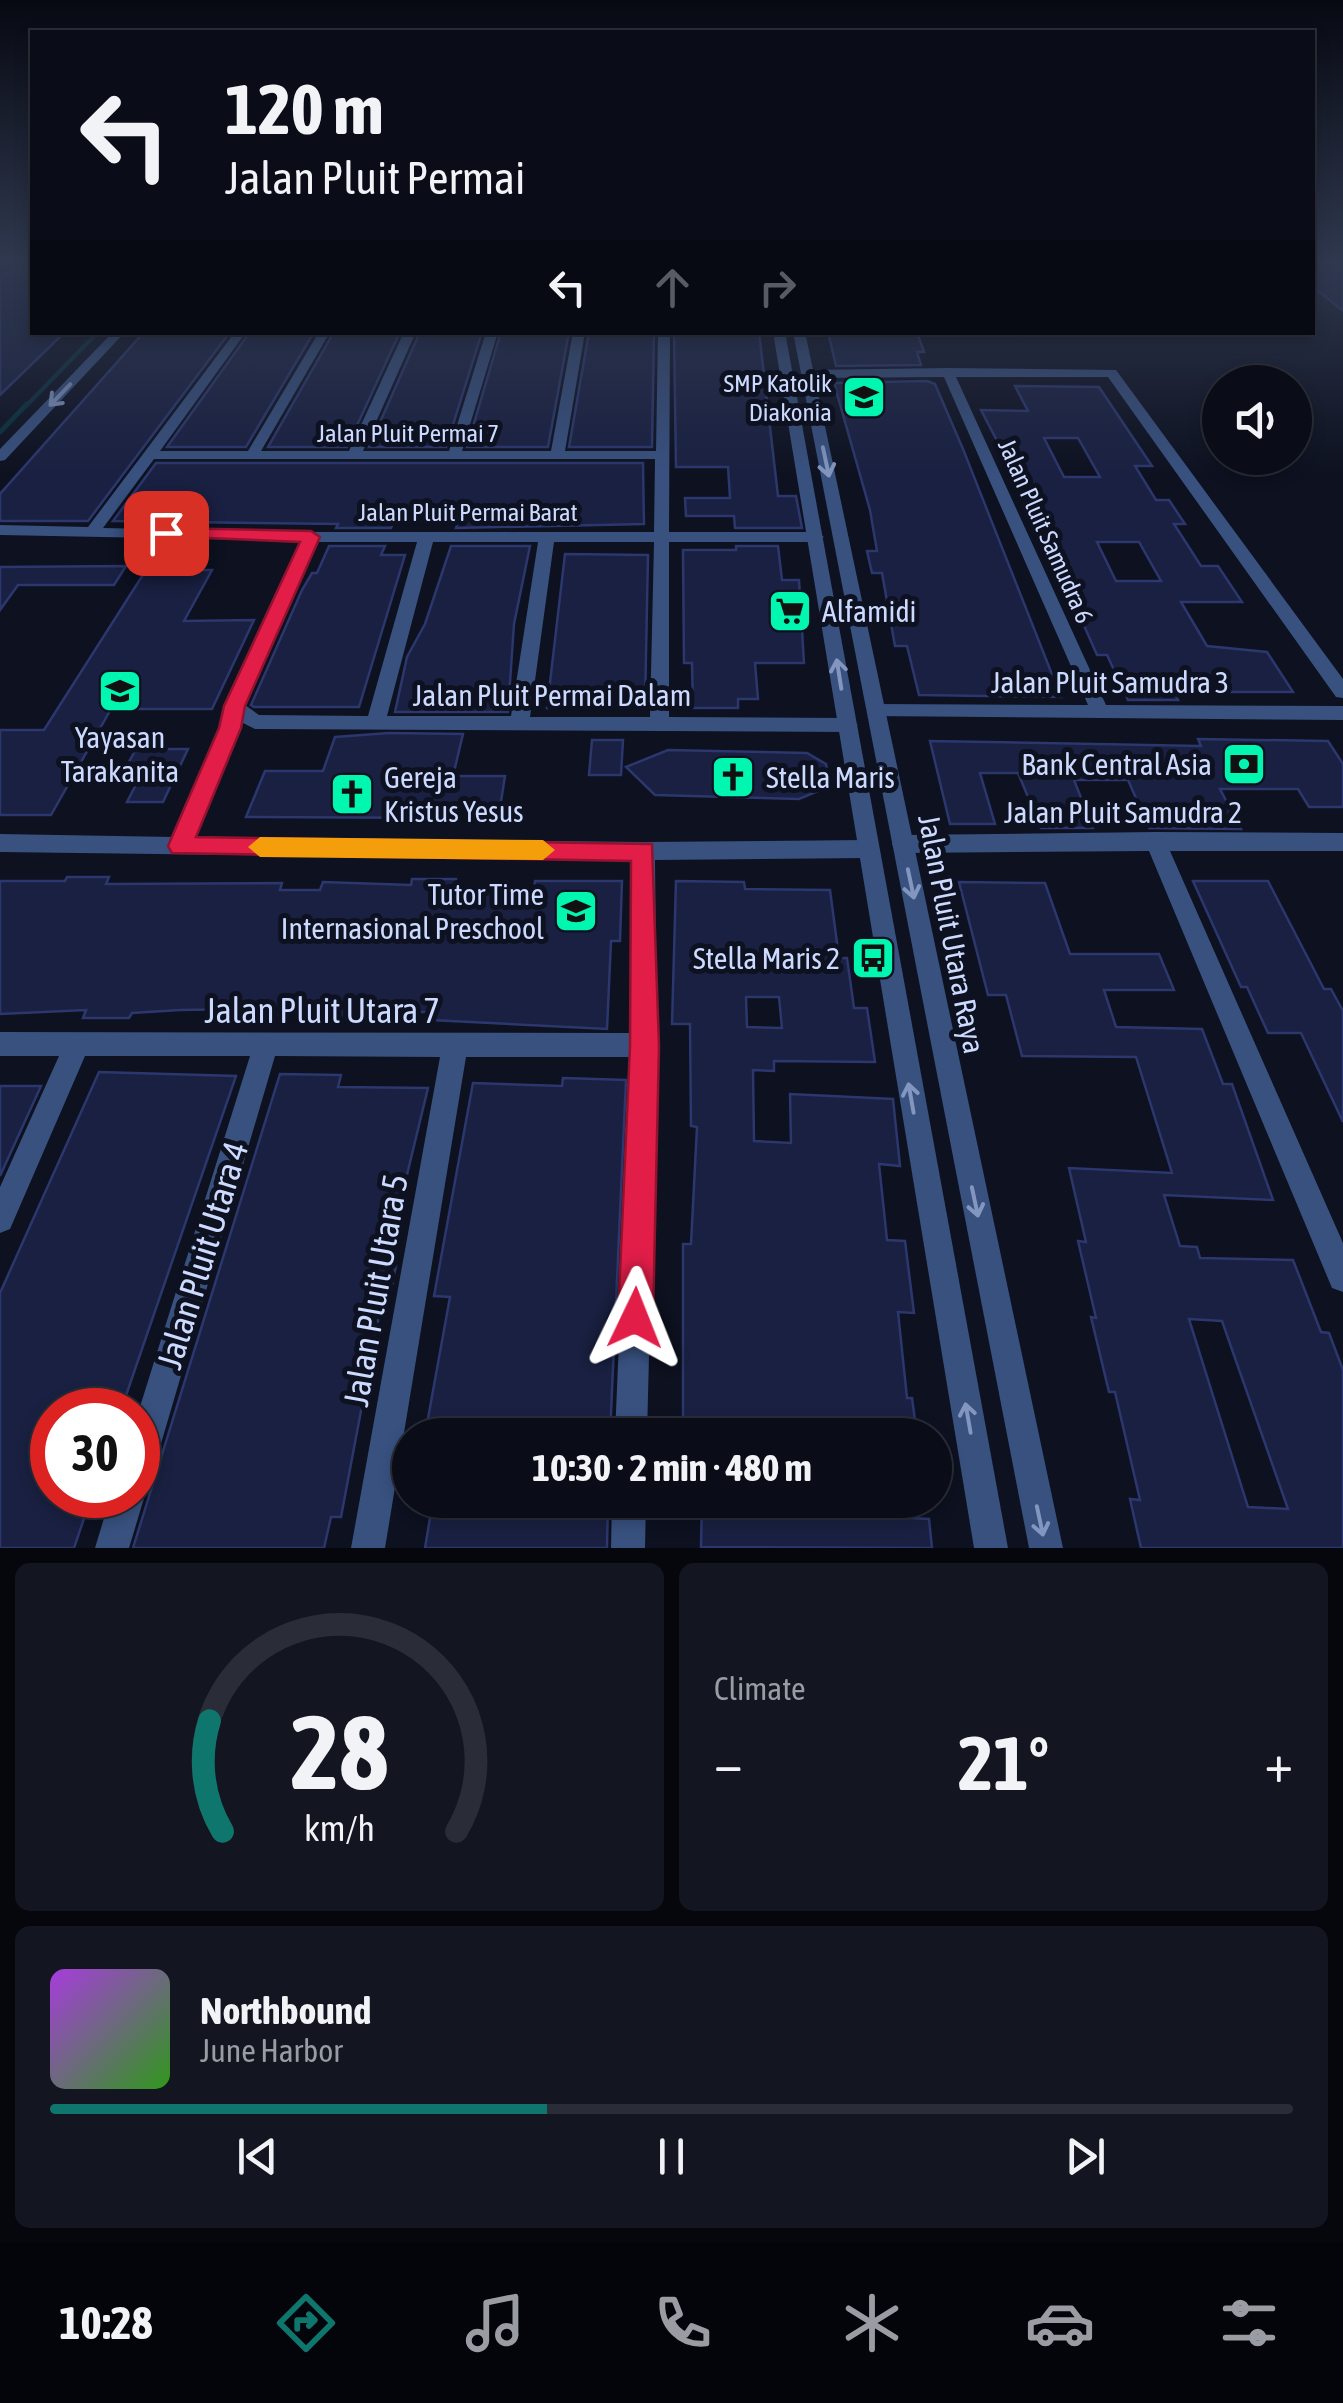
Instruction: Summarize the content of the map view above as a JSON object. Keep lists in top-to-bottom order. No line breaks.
{"streets":{"street":["Jalan Pluit Permai 7","Jalan Pluit Permai Barat","Jalan Pluit Samudra 6","Jalan Pluit Samudra 3","Jalan Pluit Permai Dalam","Jalan Pluit Samudra 2","Jalan Pluit Utara Raya","Jalan Pluit Utara 7","Jalan Pluit Utara 4","Jalan Pluit Utara 5"]},"crossings":[["Jalan Pluit Samudra 6","Jalan Pluit Samudra 3"],["Jalan Pluit Samudra 3","Jalan Pluit Utara Raya"],["Jalan Pluit Samudra 2","Jalan Pluit Utara Raya"],["Jalan Pluit Utara 7","Jalan Pluit Utara 4"],["Jalan Pluit Utara 7","Jalan Pluit Utara 5"]],"places":{"school or university":["SMP Katolik Diakonia","Yayasan Tarakanita","Tutor Time Internasional Preschool"],"supermarket":["Alfamidi"],"bank":["Bank Central Asia"],"church":["Stella Maris","Gereja Kristus Yesus"],"bus stop":["Stella Maris 2"]},"page":{"turn":["120 m","Jalan Pluit Permai"],"limit":"30","trip":"10:30 · 2 min · 480 m","tile":"Climate","heat":["−","21°","+"],"song":["Northbound","June Harbor"],"tabs":"10:28","gauge":["28","km/h"]}}
